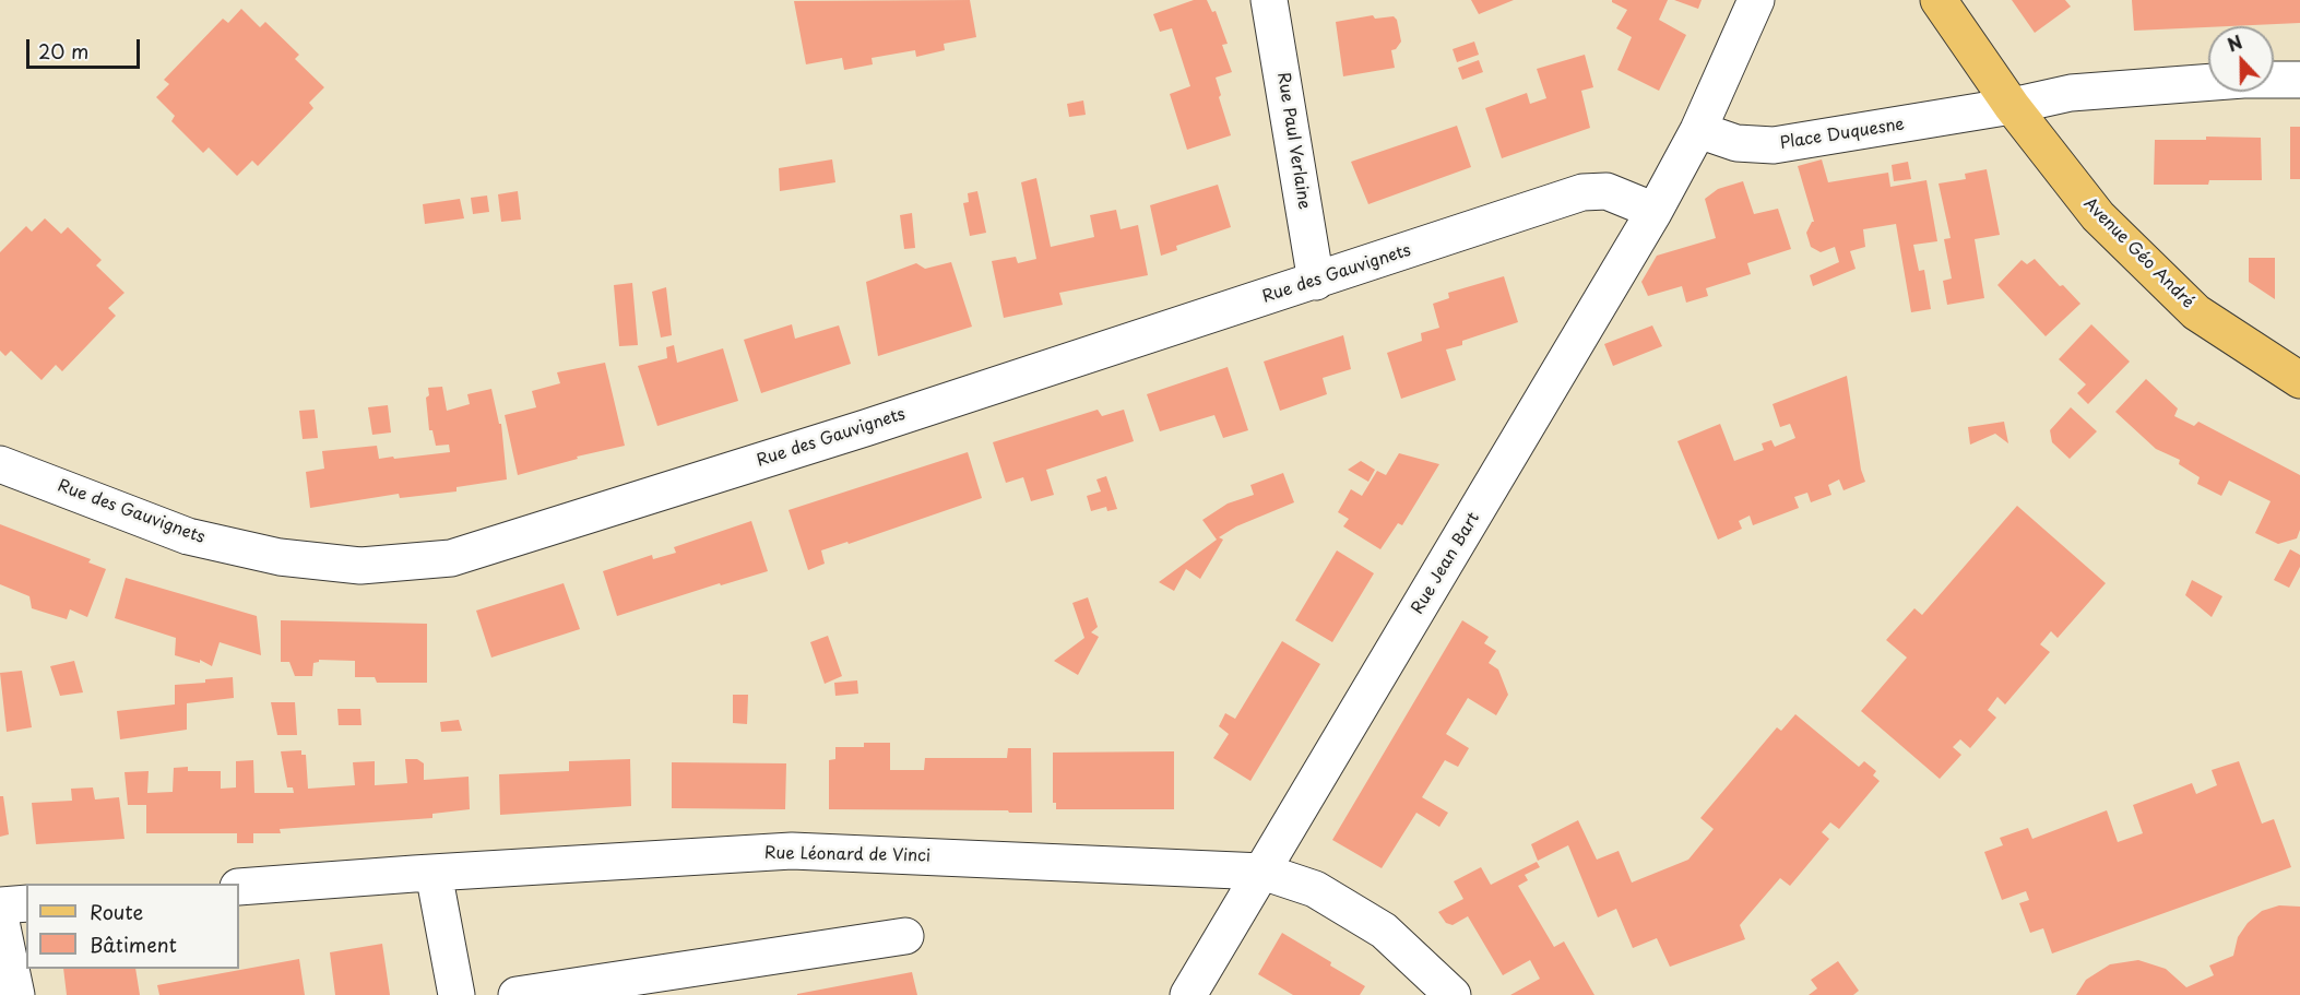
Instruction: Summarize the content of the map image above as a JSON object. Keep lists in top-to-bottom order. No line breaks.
{"streets":{"main road":["Avenue Géo André"],"street":["Place Duquesne","Rue Paul Verlaine","Rue des Gauvignets","Rue Jean Bart","Rue Léonard de Vinci"]},"crossings":[["Place Duquesne","Avenue Géo André"],["Place Duquesne","Rue Jean Bart"],["Rue Paul Verlaine","Rue des Gauvignets"],["Rue des Gauvignets","Rue Jean Bart"],["Rue Jean Bart","Rue Léonard de Vinci"]],"legend":["Route","Bâtiment"],"scale_bar":"20 m","north":"top"}
